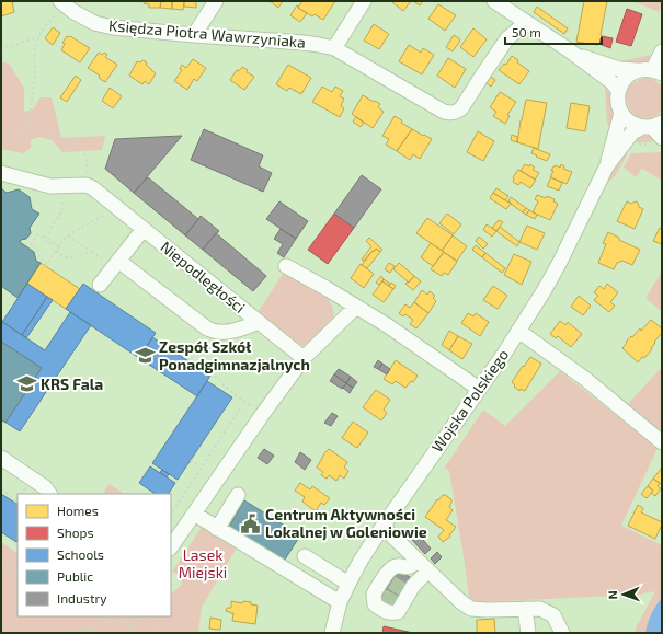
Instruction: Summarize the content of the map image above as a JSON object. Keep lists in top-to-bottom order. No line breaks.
{"streets":{"street":["Księdza Piotra Wawrzyniaka","Niepodległości","Wojska Polskiego"]},"parks":["Lasek Miejski"],"places":{"school or university":["Zespół Szkół Ponadgimnazjalnych","KRS Fala"],"public building":["Centrum Aktywności Lokalnej w Goleniowie"]},"legend":["Homes","Shops","Schools","Public","Industry"],"scale_bar":"50 m","north":"left"}
